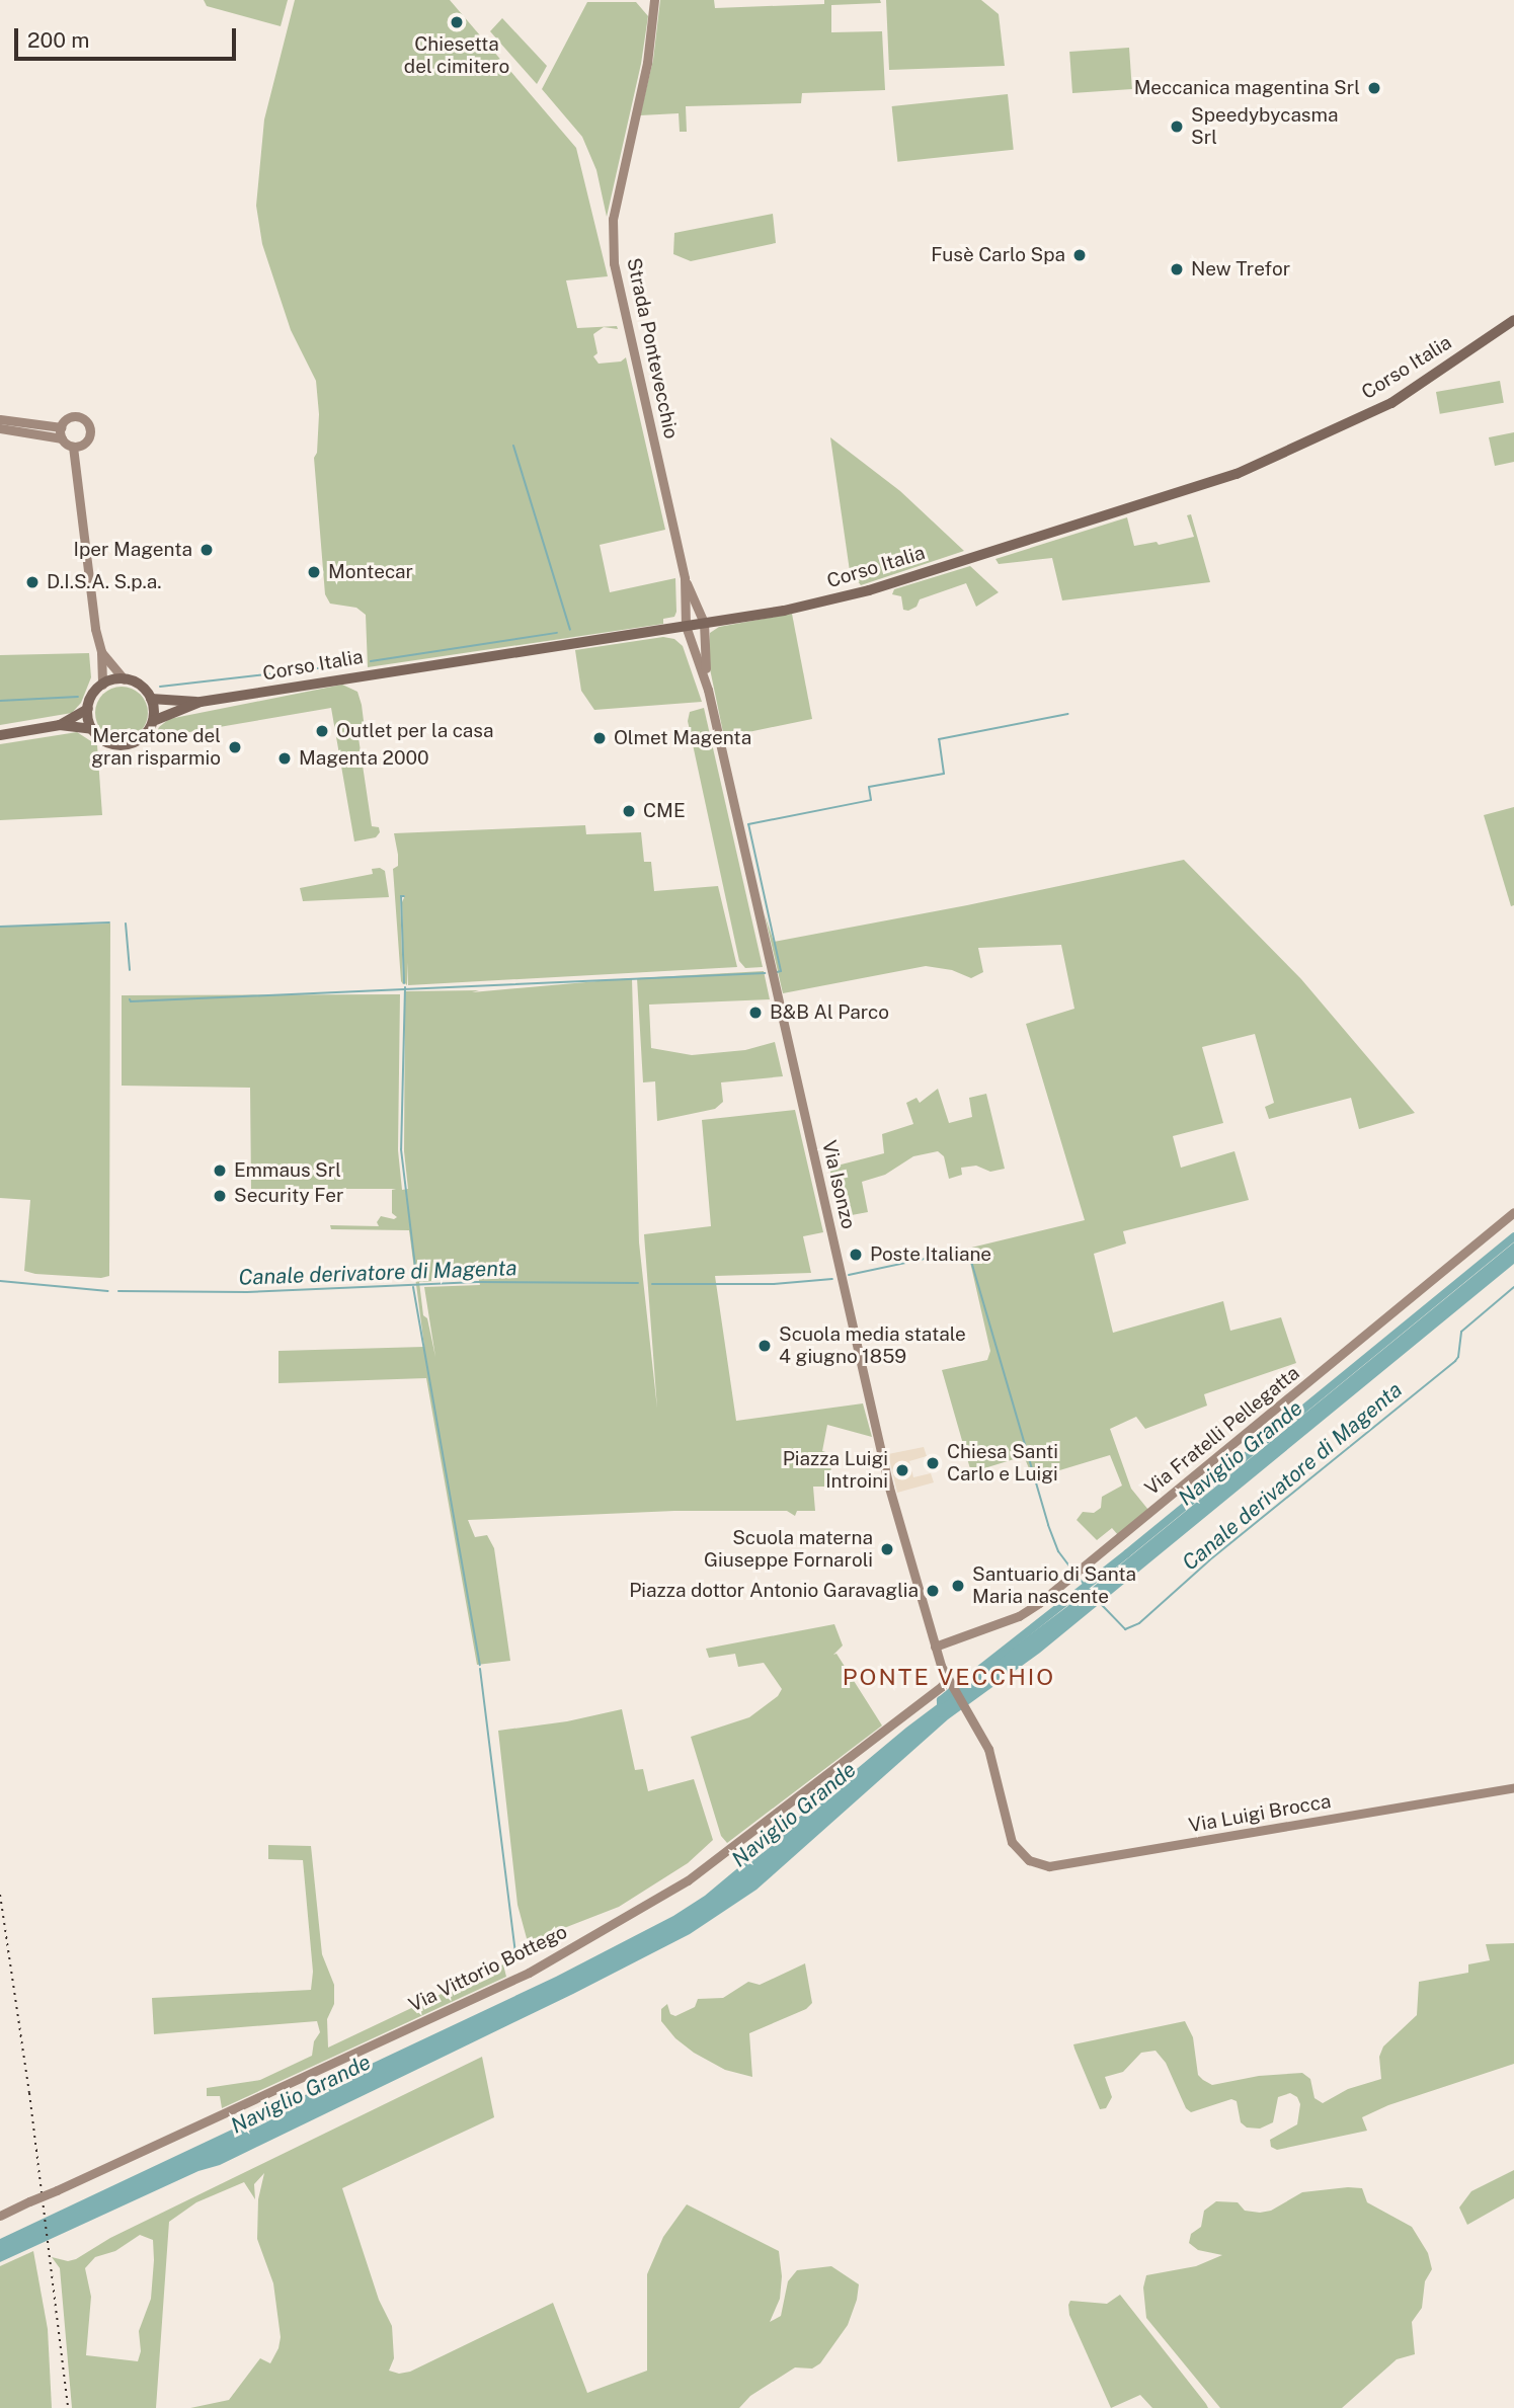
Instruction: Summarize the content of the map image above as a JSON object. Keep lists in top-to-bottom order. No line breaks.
{"streets":{"main road":["Corso Italia"],"street":["Strada Pontevecchio","Via Isonzo","Via Fratelli Pellegatta","Via Luigi Brocca","Via Vittorio Bottego"]},"crossings":[["Strada Pontevecchio","Corso Italia"],["Strada Pontevecchio","Via Isonzo"],["Corso Italia","Via Isonzo"],["Via Isonzo","Via Fratelli Pellegatta"],["Via Isonzo","Via Luigi Brocca"],["Via Isonzo","Via Vittorio Bottego"]],"districts":["PONTE VECCHIO"],"water":["Canale derivatore di Magenta","Naviglio Grande"],"places":["Chiesetta del cimitero","Meccanica magentina Srl","Speedybycasma Srl","Fusè Carlo Spa","New Trefor","Iper Magenta","Montecar","D.I.S.A. S.p.a.","Outlet per la casa","Olmet Magenta","Mercatone del gran risparmio","Magenta 2000","CME","B&B Al Parco","Emmaus Srl","Security Fer","Poste Italiane","Scuola media statale 4 giugno 1859","Chiesa Santi Carlo e Luigi","Piazza Luigi Introini","Scuola materna Giuseppe Fornaroli","Santuario di Santa Maria nascente","Piazza dottor Antonio Garavaglia"],"scale_bar":"200 m"}
